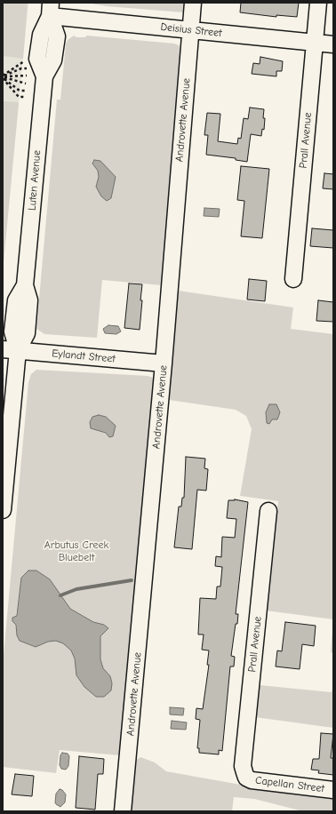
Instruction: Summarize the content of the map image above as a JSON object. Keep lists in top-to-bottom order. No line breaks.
{"streets":{"street":["Deisius Street","Androvette Avenue","Prall Avenue","Luten Avenue","Eylandt Street","Capellan Street"]},"crossings":[["Deisius Street","Androvette Avenue"],["Deisius Street","Prall Avenue"],["Deisius Street","Luten Avenue"],["Androvette Avenue","Eylandt Street"],["Prall Avenue","Capellan Street"],["Luten Avenue","Eylandt Street"]],"parks":["Arbutus Creek Bluebelt"]}
